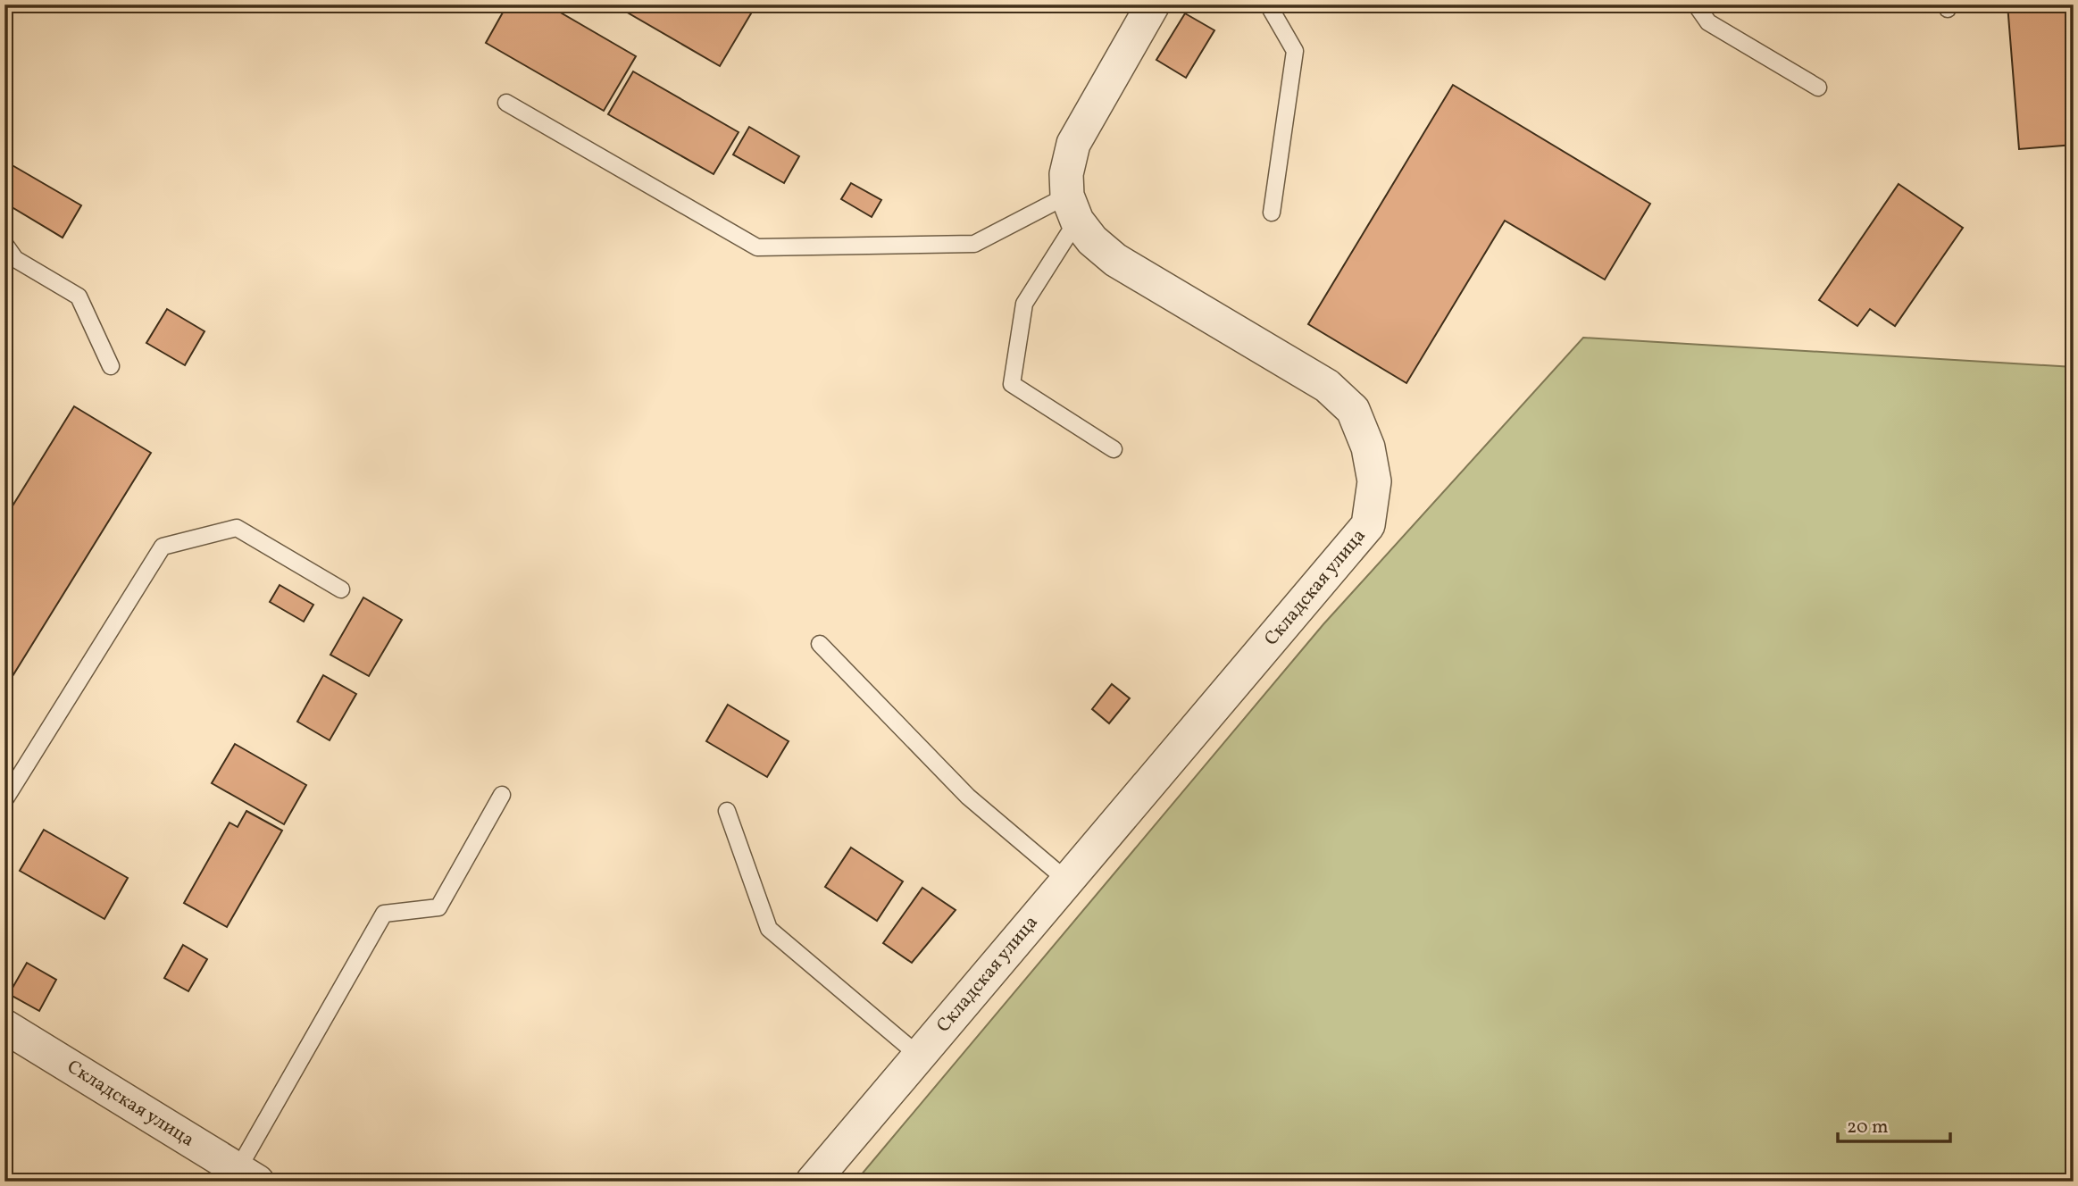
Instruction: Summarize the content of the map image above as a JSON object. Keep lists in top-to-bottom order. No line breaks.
{"streets":{"street":["Складская улица"]},"scale_bar":"20 m"}
